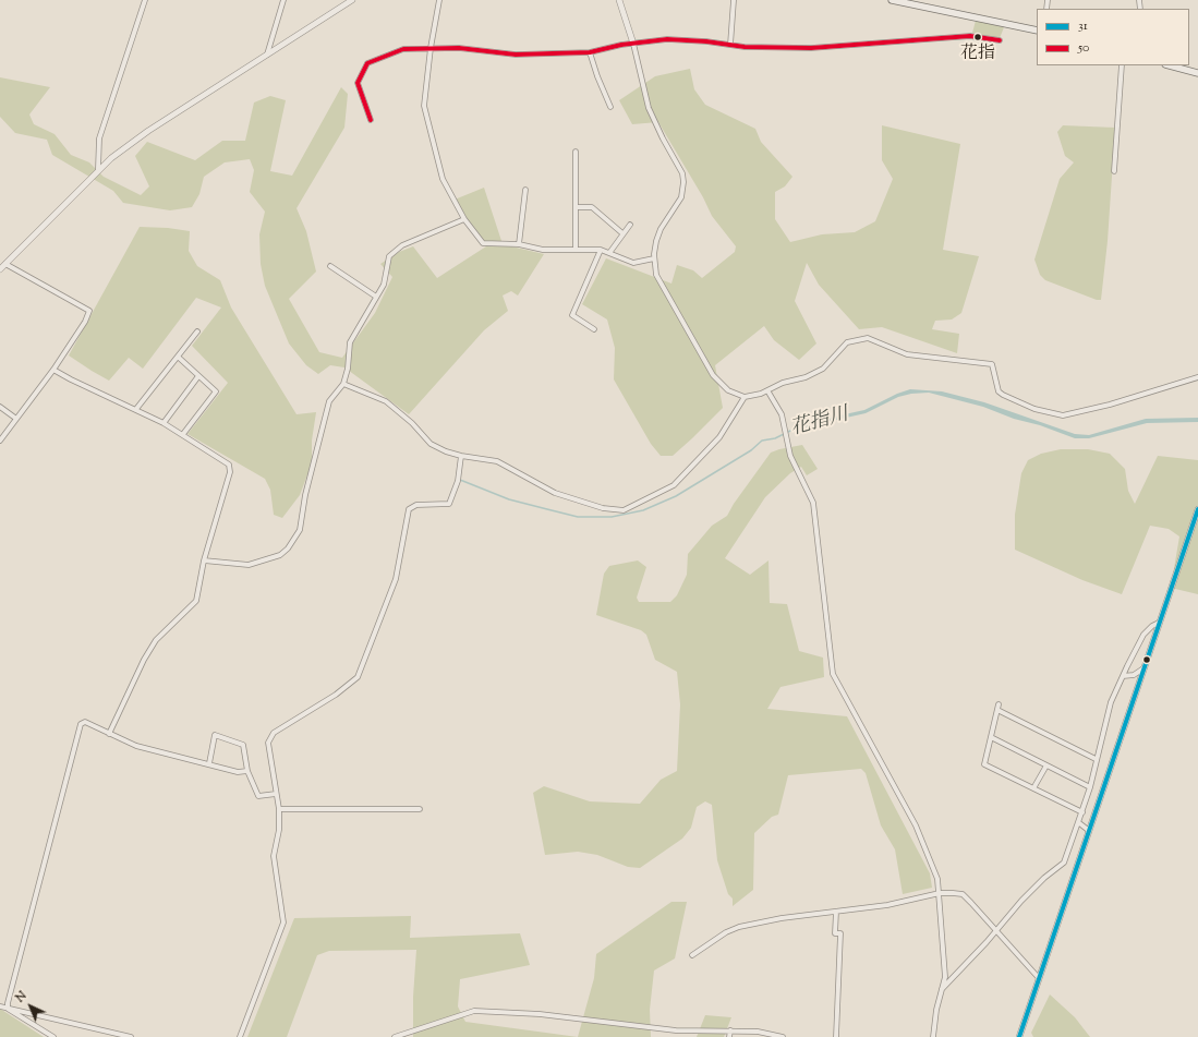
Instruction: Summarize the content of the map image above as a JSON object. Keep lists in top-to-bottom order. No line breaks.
{"water":["花指川"],"places":["花指"],"lines":["transit line 50","transit line 31"],"legend":["31","50"],"north":"top left"}
